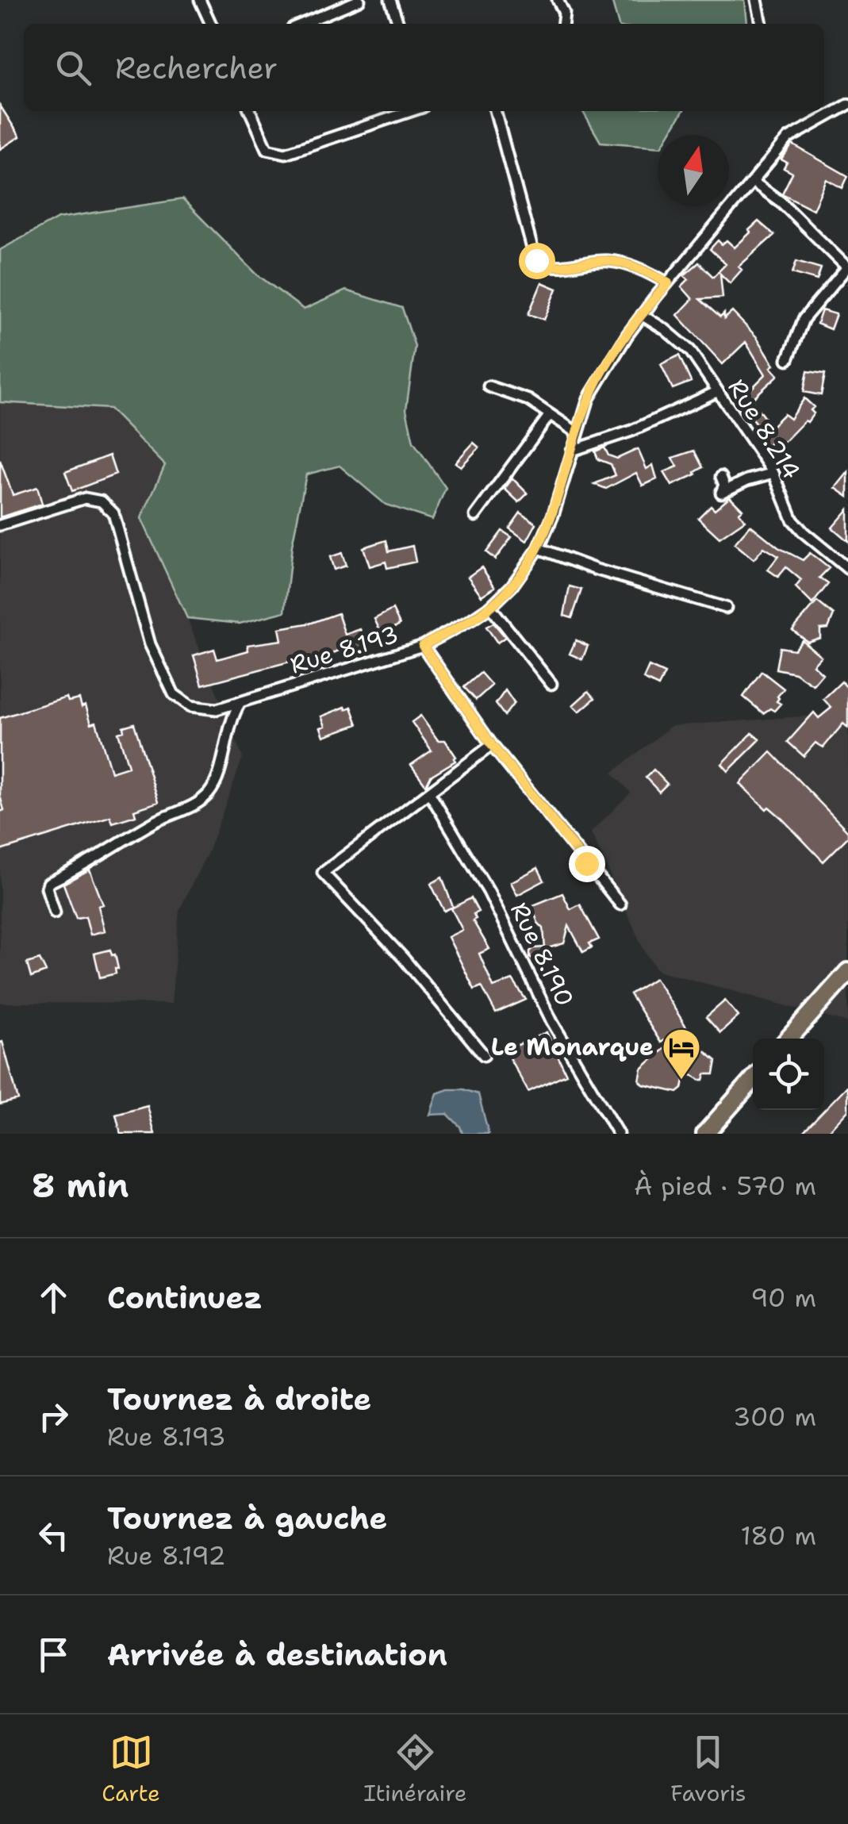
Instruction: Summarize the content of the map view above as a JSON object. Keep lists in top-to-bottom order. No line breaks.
{"streets":{"street":["Rue 8.214","Rue 8.193","Rue 8.190"]},"crossings":[["Rue 8.214","Rue 8.193"]],"places":{"hotel":["Le Monarque"]},"north":"top","page":{"search":"Rechercher","heading":["8 min","À pied · 570 m"],"list":[["Continuez","90 m"],["Tournez à droite","Rue 8.193","300 m"],["Tournez à gauche","Rue 8.192","180 m"],"Arrivée à destination"],"nav":["Carte","Itinéraire","Favoris"]}}
